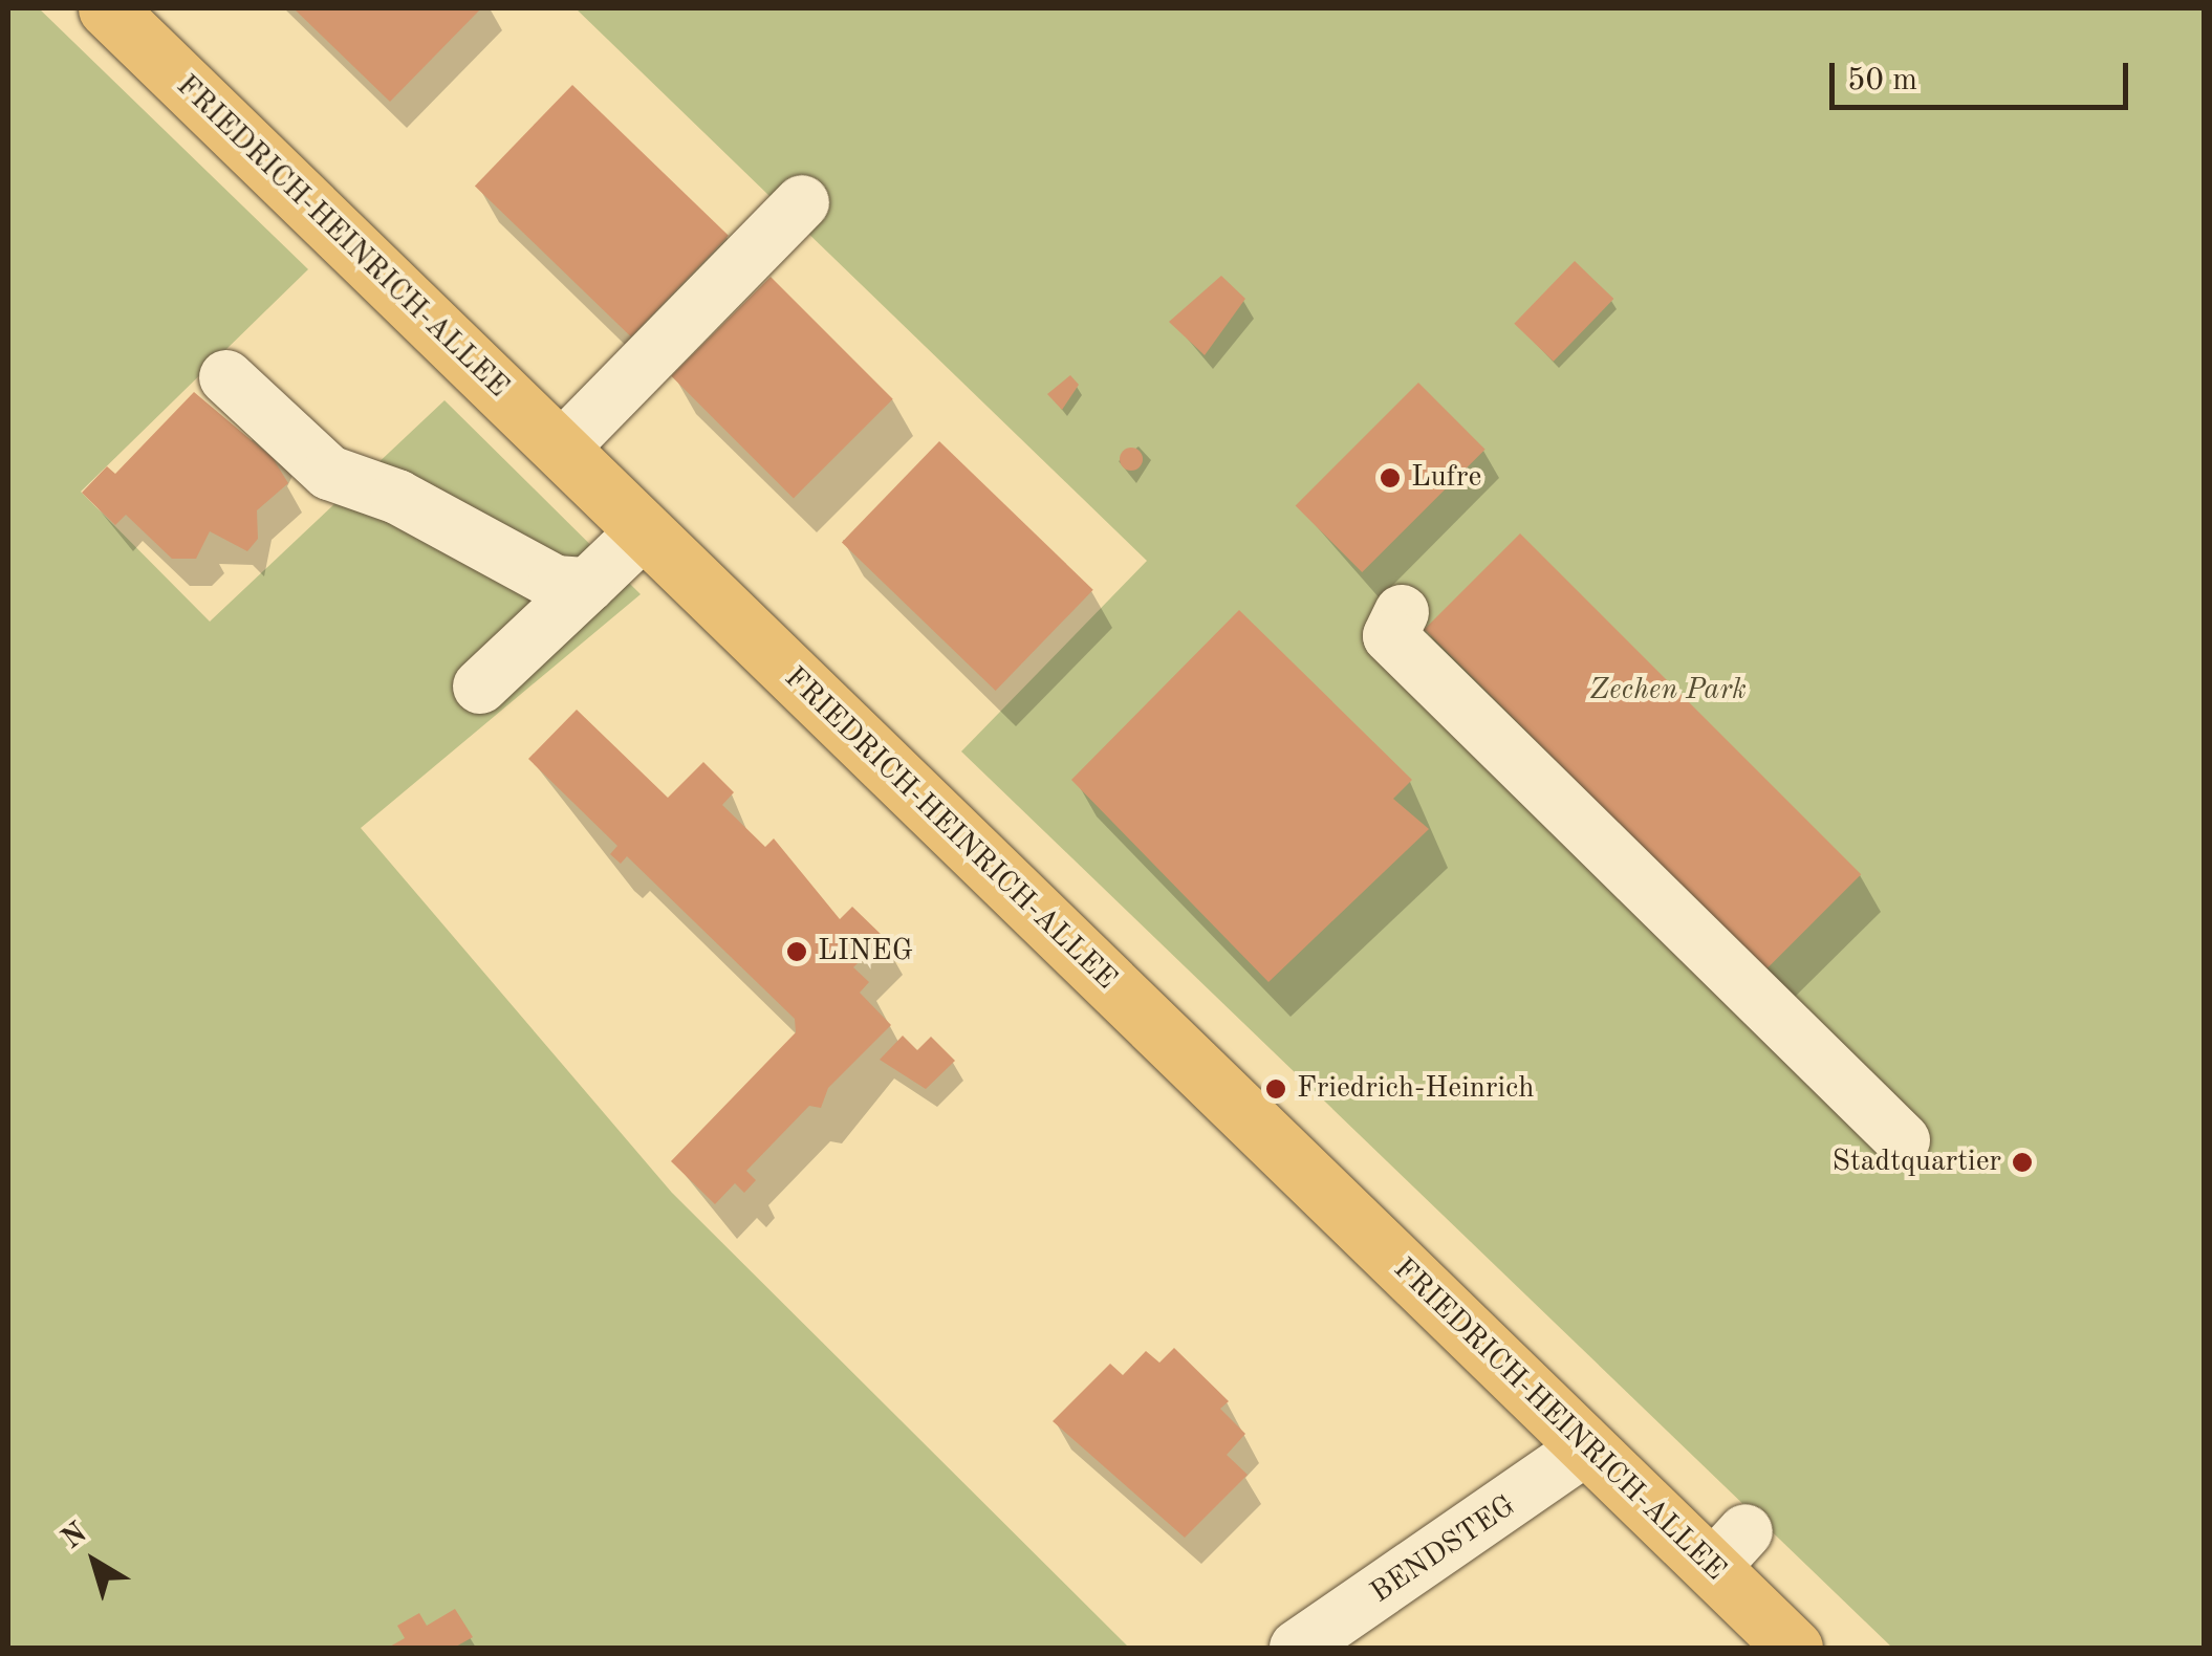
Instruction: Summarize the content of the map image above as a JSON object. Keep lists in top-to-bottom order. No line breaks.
{"streets":{"main road":["FRIEDRICH-HEINRICH-ALLEE"],"street":["BENDSTEG"]},"crossings":[["FRIEDRICH-HEINRICH-ALLEE","BENDSTEG"]],"parks":["Zechen Park"],"places":["Lufre","LINEG","Friedrich-Heinrich","Stadtquartier"],"scale_bar":"50 m","north":"top left"}
